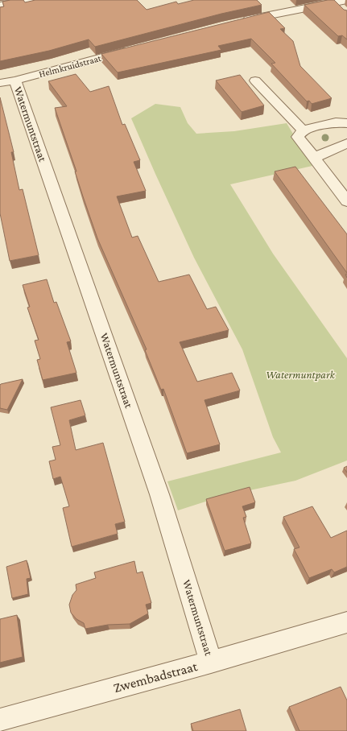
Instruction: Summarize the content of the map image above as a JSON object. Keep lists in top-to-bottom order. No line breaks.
{"streets":{"street":["Helmkruidstraat","Watermuntstraat","Zwembadstraat"]},"crossings":[["Helmkruidstraat","Watermuntstraat"],["Watermuntstraat","Zwembadstraat"]],"parks":["Watermuntpark"]}
